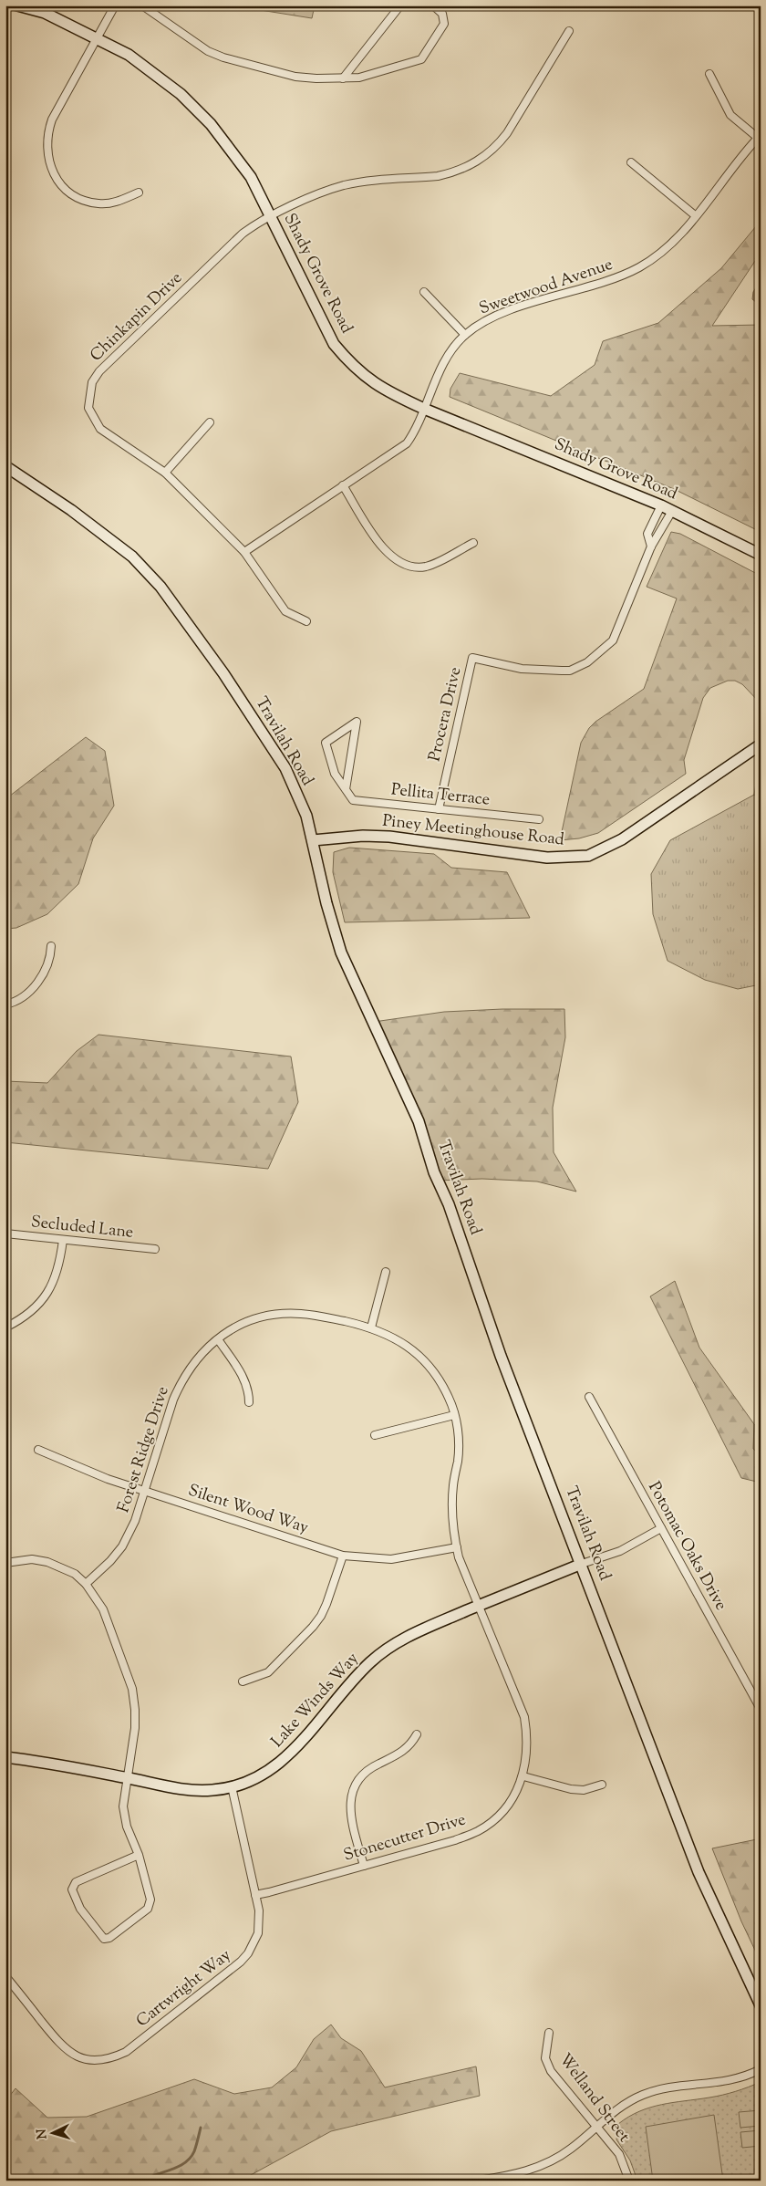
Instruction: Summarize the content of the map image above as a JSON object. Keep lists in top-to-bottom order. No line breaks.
{"streets":{"main road":["Shady Grove Road","Travilah Road","Piney Meetinghouse Road","Lake Winds Way"],"street":["Sweetwood Avenue","Chinkapin Drive","Procera Drive","Pellita Terrace","Secluded Lane","Forest Ridge Drive","Silent Wood Way","Potomac Oaks Drive","Stonecutter Drive","Cartwright Way","Welland Street"]},"crossings":[["Shady Grove Road","Sweetwood Avenue"],["Shady Grove Road","Chinkapin Drive"],["Shady Grove Road","Procera Drive"],["Sweetwood Avenue","Chinkapin Drive"],["Procera Drive","Pellita Terrace"],["Travilah Road","Piney Meetinghouse Road"],["Travilah Road","Lake Winds Way"],["Forest Ridge Drive","Silent Wood Way"],["Forest Ridge Drive","Lake Winds Way"],["Forest Ridge Drive","Stonecutter Drive"],["Lake Winds Way","Stonecutter Drive"],["Lake Winds Way","Cartwright Way"],["Stonecutter Drive","Cartwright Way"]],"north":"left"}
